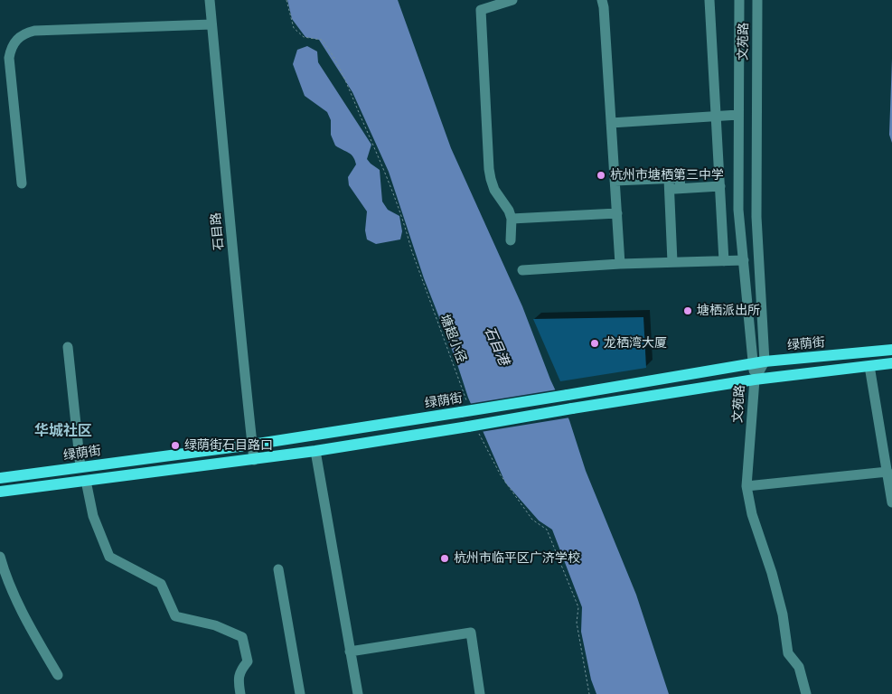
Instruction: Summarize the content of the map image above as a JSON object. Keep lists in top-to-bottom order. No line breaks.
{"streets":{"main road":["绿荫街"],"street":["文苑路","石目路"],"path":["塘超小径"]},"crossings":[["文苑路","绿荫街"],["石目路","绿荫街"]],"districts":["华城社区"],"water":["石目港"],"places":["杭州市塘栖第三中学","塘栖派出所","龙栖湾大厦","绿荫街石目路口","杭州市临平区广济学校"]}
